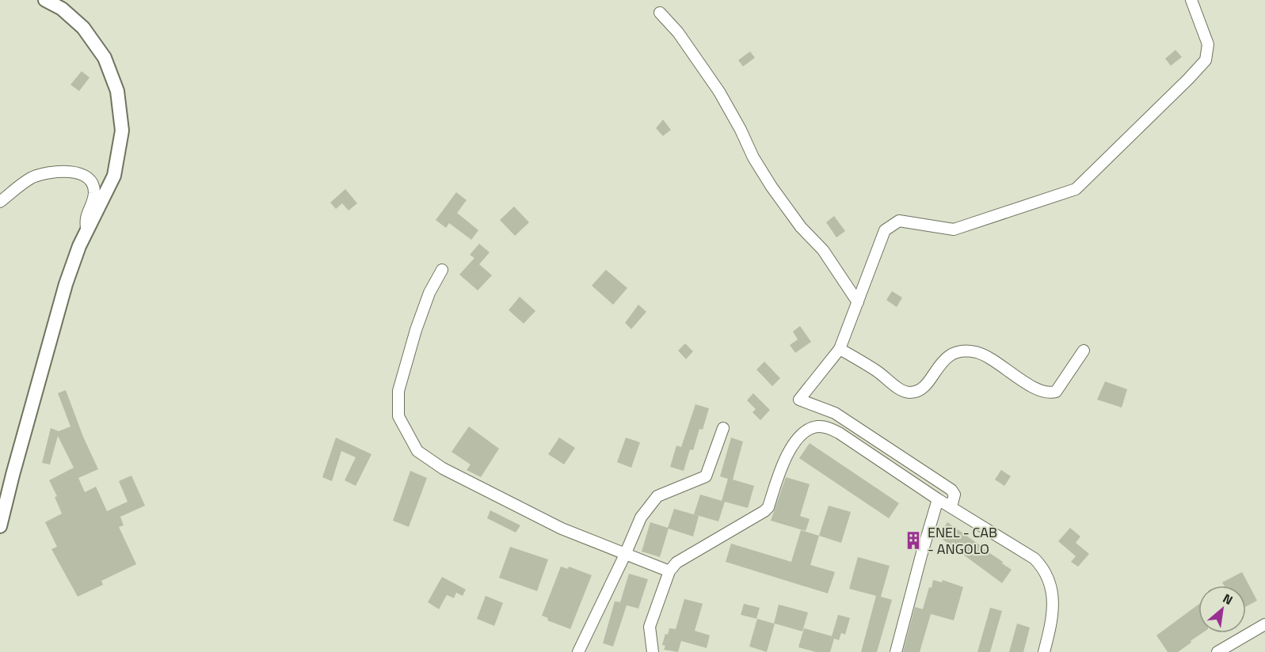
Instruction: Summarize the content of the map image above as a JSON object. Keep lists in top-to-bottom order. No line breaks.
{"places":{"building":["ENEL - CAB - ANGOLO"]},"north":"top right"}
